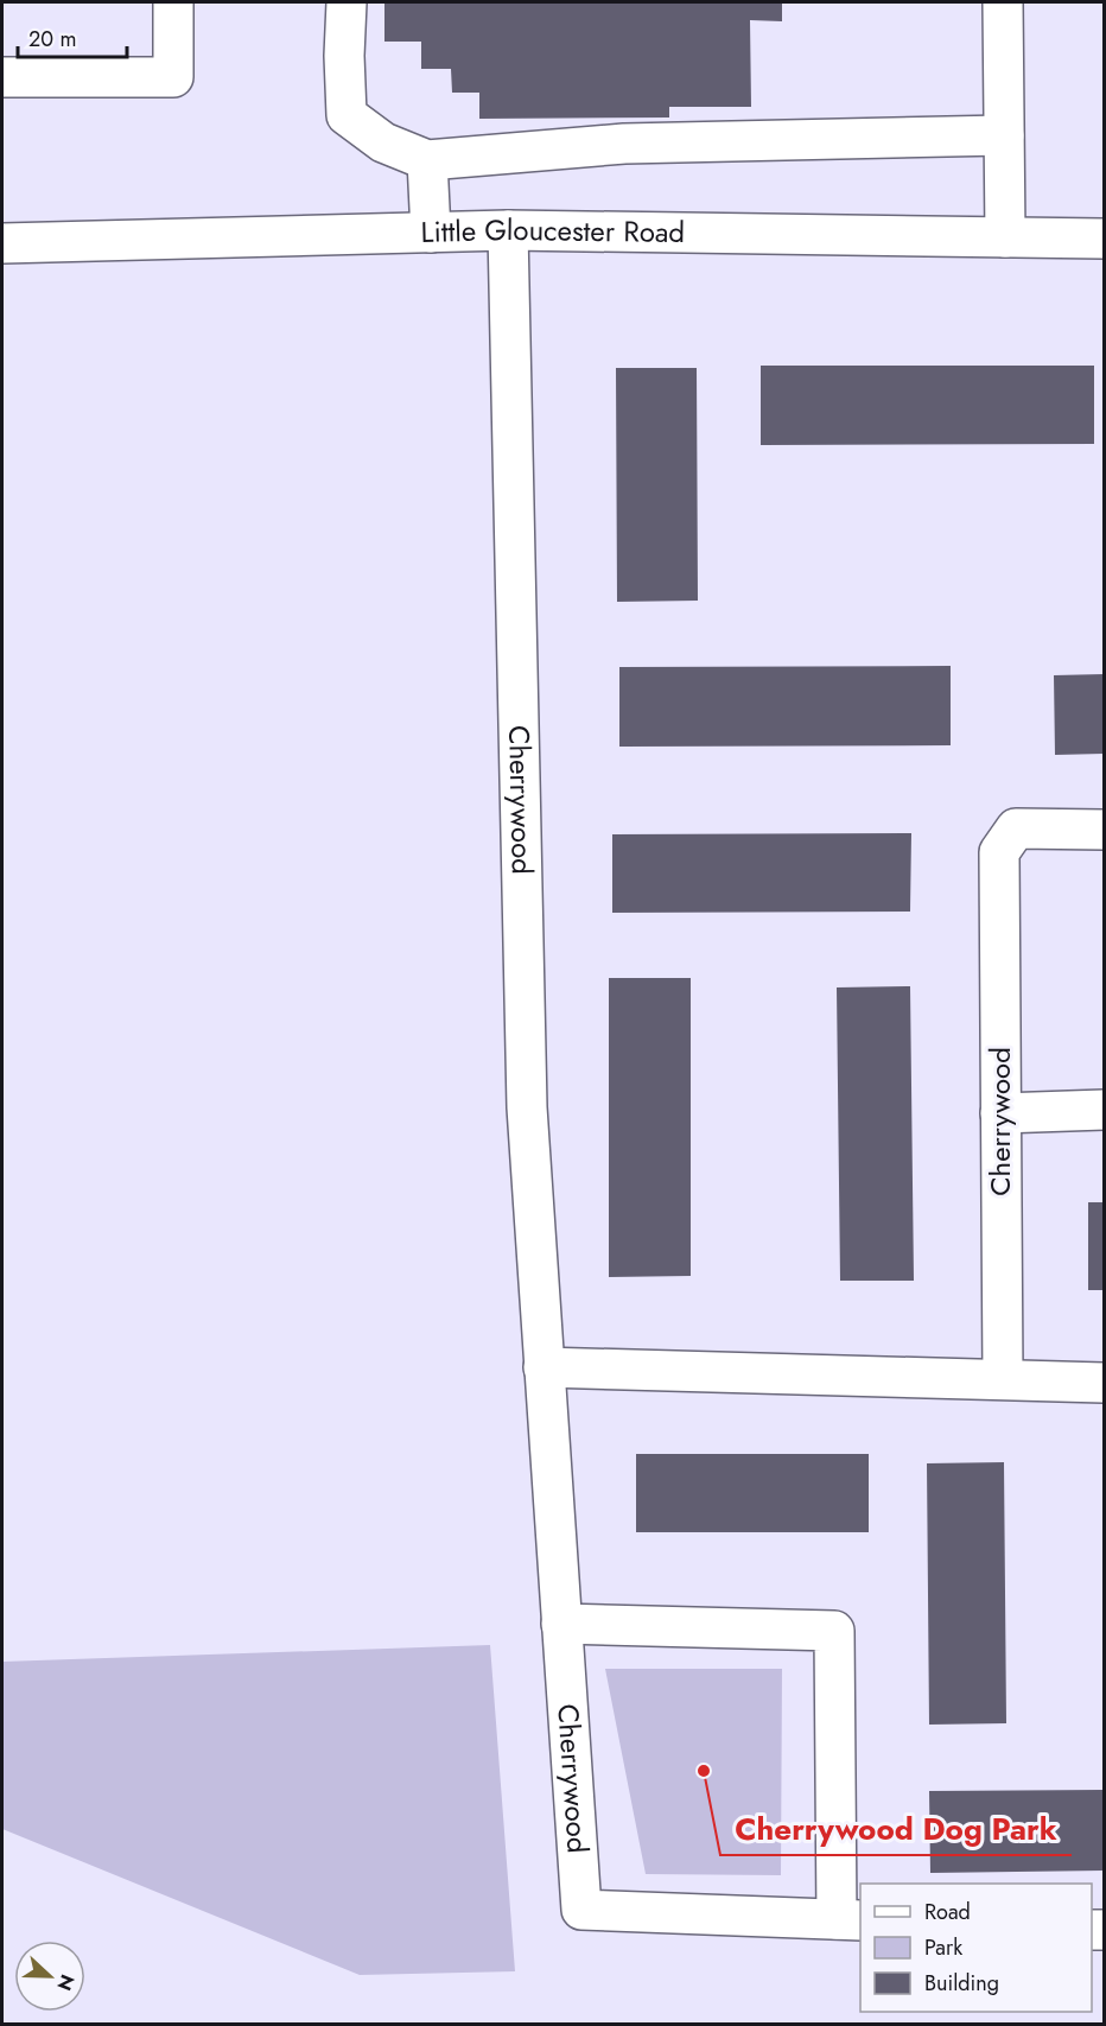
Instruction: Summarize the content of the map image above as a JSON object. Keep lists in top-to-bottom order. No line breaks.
{"streets":{"street":["Little Gloucester Road","Cherrywood"]},"crossings":[["Little Gloucester Road","Cherrywood"]],"places":["Cherrywood Dog Park"],"legend":["Road","Park","Building"],"scale_bar":"20 m","north":"right"}
